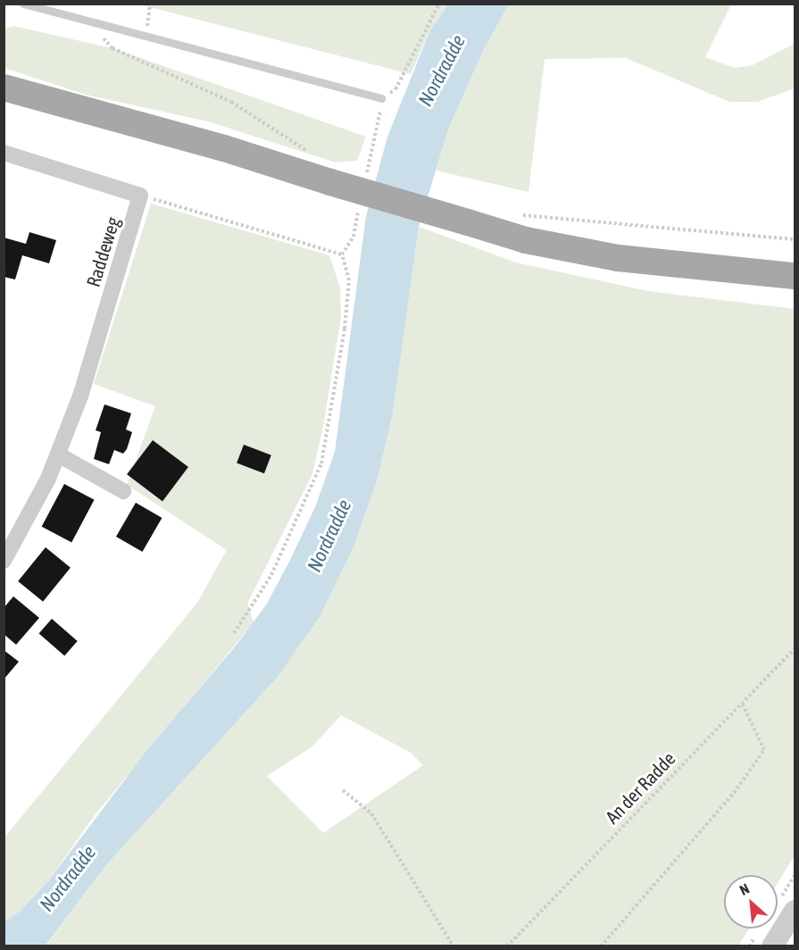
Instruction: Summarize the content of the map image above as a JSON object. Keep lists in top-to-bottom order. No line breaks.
{"streets":{"street":["Raddeweg"],"path":["An der Radde"]},"water":["Nordradde"],"north":"top left"}
